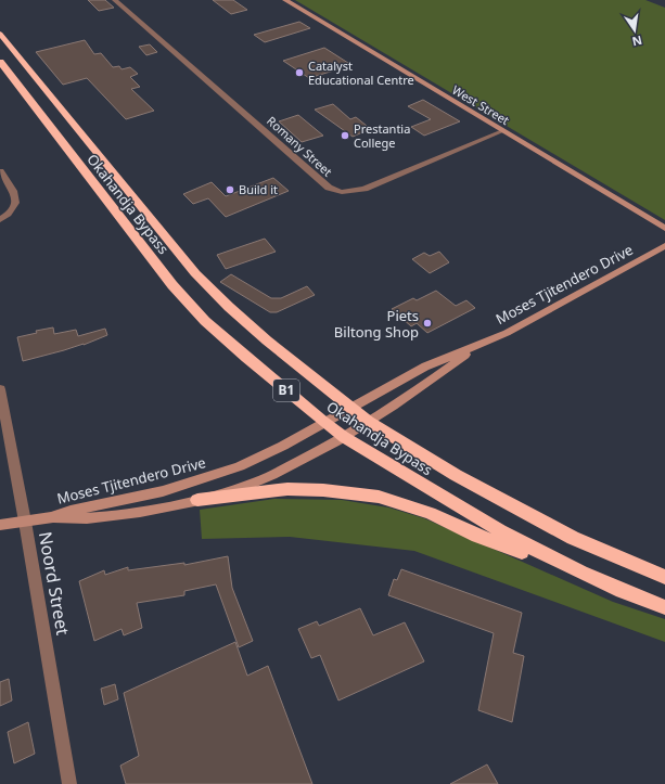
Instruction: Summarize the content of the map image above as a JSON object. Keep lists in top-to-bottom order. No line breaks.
{"streets":{"highway":["Okahandja Bypass","B1"],"street":["West Street","Romany Street","Moses Tjitendero Drive","Noord Street"]},"crossings":[["West Street","Romany Street"],["Okahandja Bypass","Moses Tjitendero Drive"],["Moses Tjitendero Drive","Noord Street"]],"places":["Catalyst Educational Centre","Prestantia College","Build it","Piets Biltong Shop"],"north":"bottom"}
